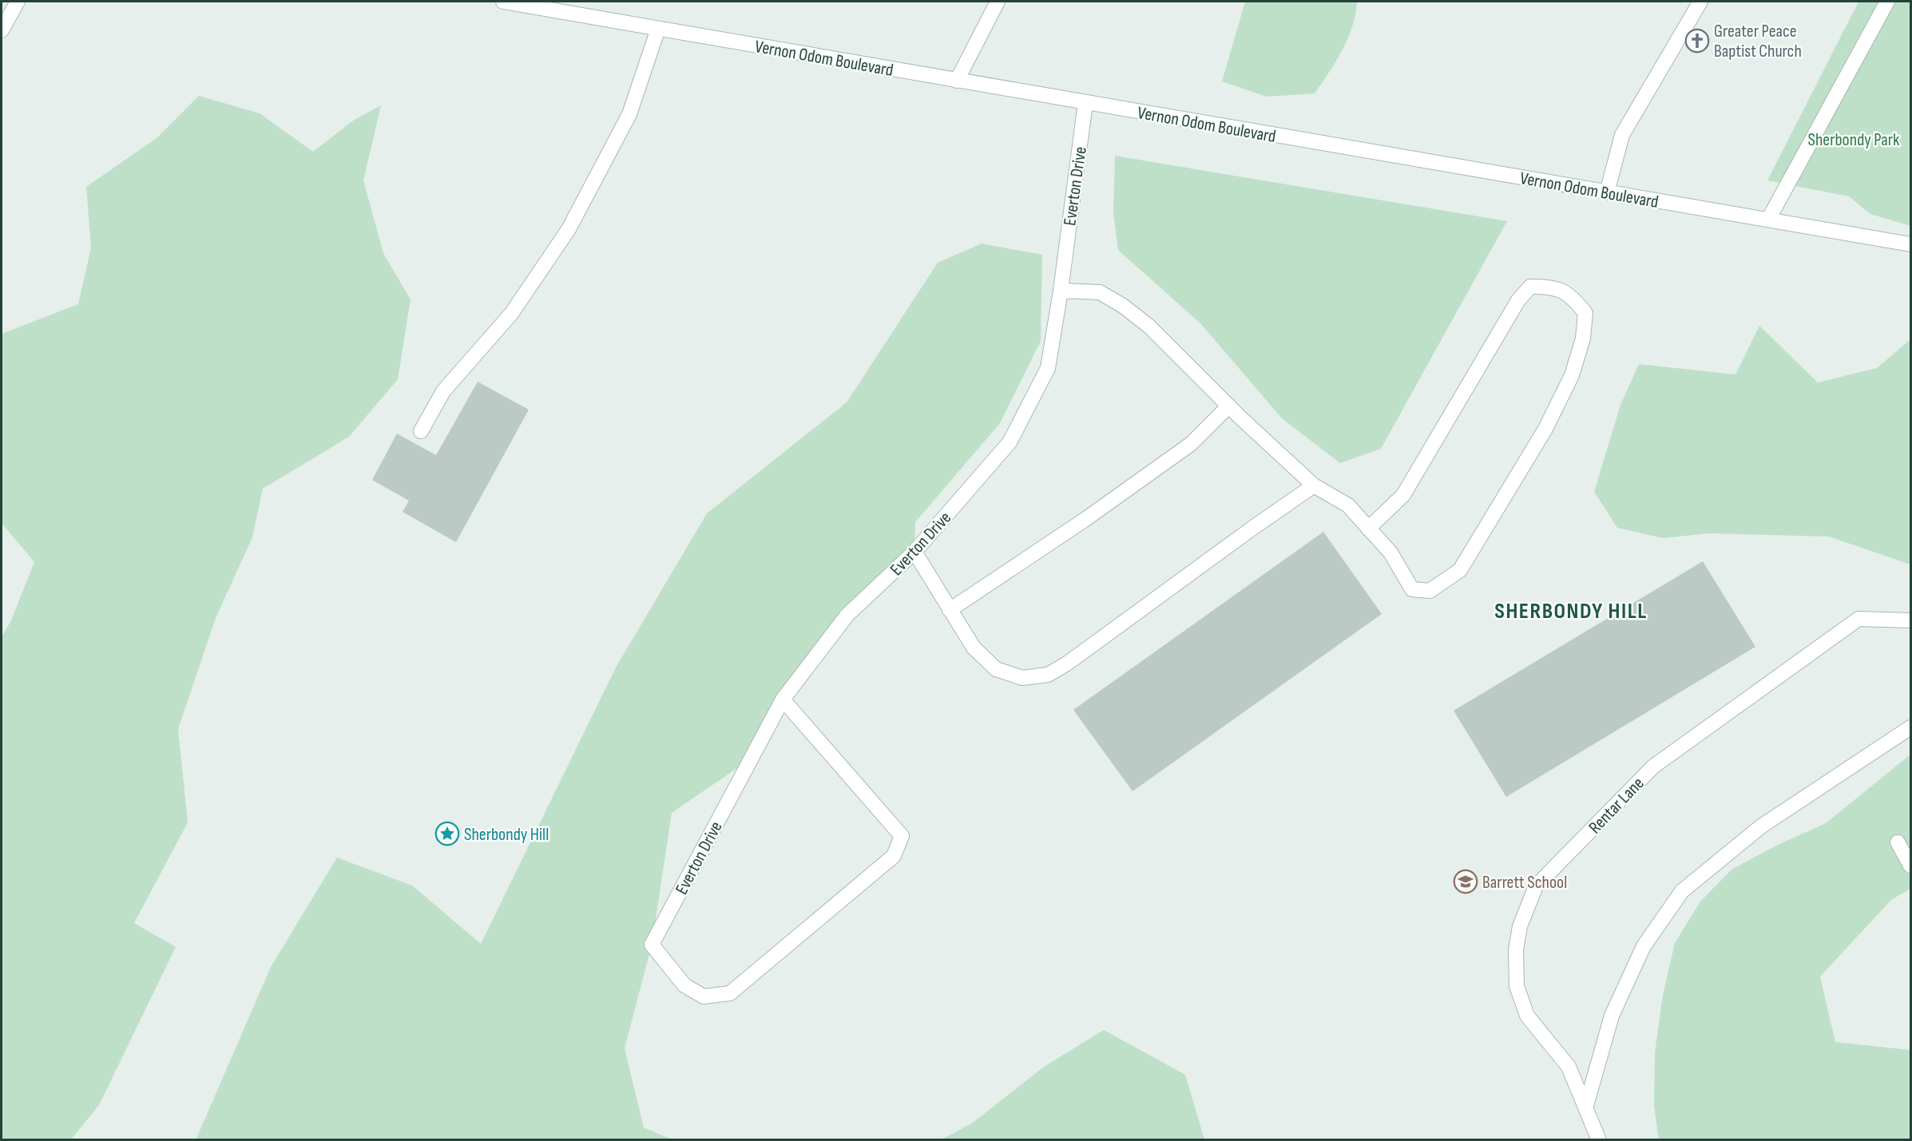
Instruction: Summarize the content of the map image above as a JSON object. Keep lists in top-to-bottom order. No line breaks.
{"streets":{"street":["Vernon Odom Boulevard","Everton Drive","Rentar Lane"]},"crossings":[["Vernon Odom Boulevard","Everton Drive"]],"districts":["SHERBONDY HILL"],"parks":["Sherbondy Park"],"places":{"church":["Greater Peace Baptist Church"],"place":["Sherbondy Hill"],"school or university":["Barrett School"]}}
